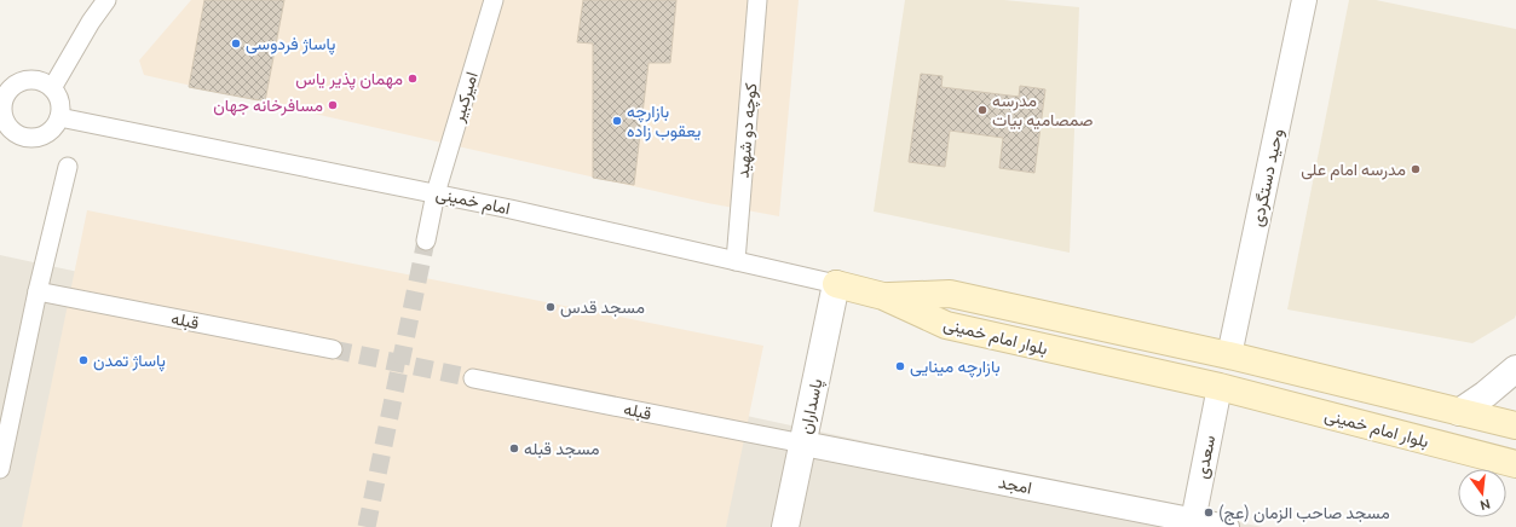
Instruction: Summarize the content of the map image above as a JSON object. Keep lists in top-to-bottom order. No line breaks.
{"streets":{"main road":["امام خمینی","بلوار امام خمینی"],"street":["امیرکبیر","کوچه دو شهید","وحید دستگردی","قبله","پاسداران","سعدی","امجد"]},"crossings":[["امیرکبیر","امام خمینی"],["کوچه دو شهید","امام خمینی"],["وحید دستگردی","بلوار امام خمینی"],["امام خمینی","بلوار امام خمینی"],["امام خمینی","پاسداران"],["قبله","پاسداران"],["قبله","امجد"],["بلوار امام خمینی","سعدی"],["پاسداران","امجد"],["سعدی","امجد"]],"places":["پاساژ فردوسی","مهمان پذیر یاس","مسافرخانه جهان","مدرسه صمصامیه بیات","بازارچه یعقوب زاده","مدرسه امام علی","مسجد قدس","پاساژ تمدن","بازارچه مینایی","مسجد قبله","مسجد صاحب الزمان (عج)"],"north":"bottom"}
